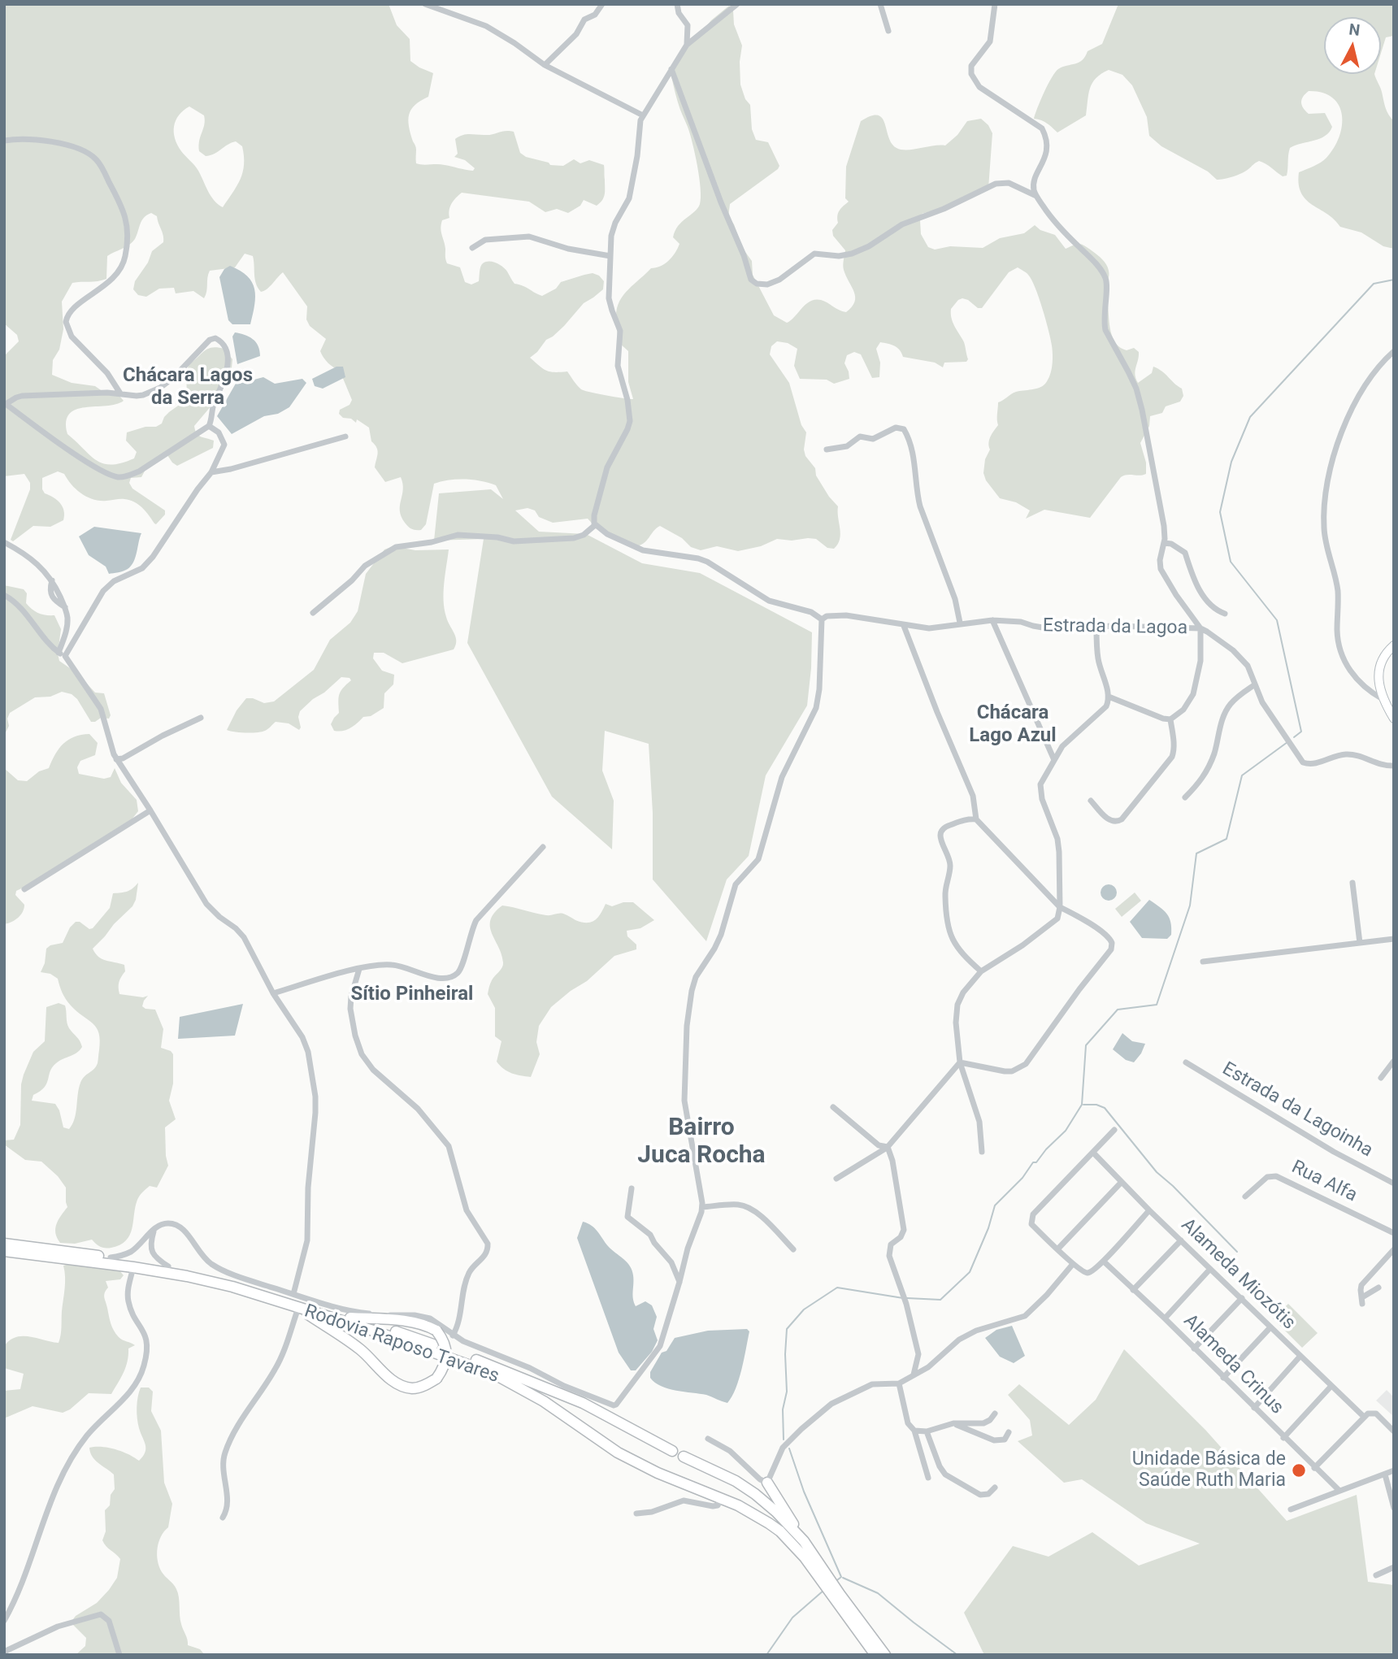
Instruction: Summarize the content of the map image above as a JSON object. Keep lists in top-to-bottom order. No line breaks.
{"streets":{"highway":["Rodovia Raposo Tavares"],"street":["Estrada da Lagoa","Estrada da Lagoinha","Rua Alfa","Alameda Miozótis","Alameda Crinus"]},"districts":["Chácara Lagos da Serra","Chácara Lago Azul","Sítio Pinheiral","Bairro Juca Rocha"],"places":["Unidade Básica de Saúde Ruth Maria"],"north":"top"}
